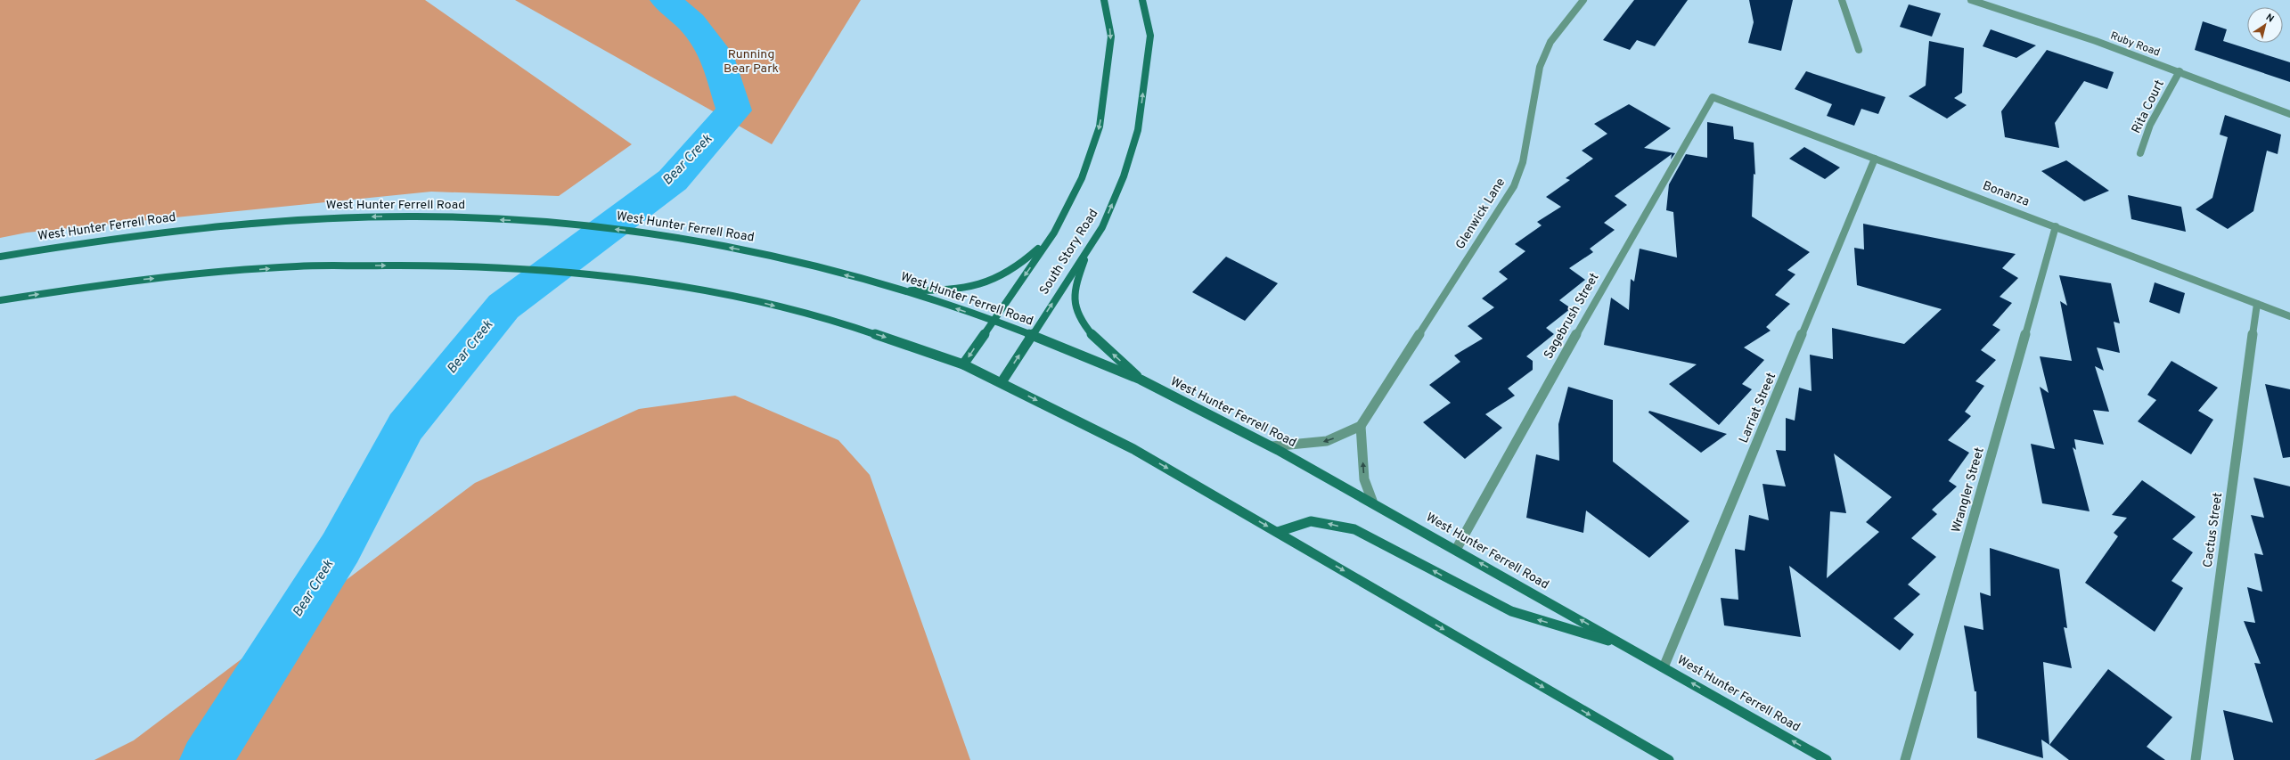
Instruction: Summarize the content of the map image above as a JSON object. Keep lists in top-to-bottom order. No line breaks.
{"streets":{"main road":["West Hunter Ferrell Road","South Story Road"],"street":["Ruby Road","Rita Court","Bonanza","Glenwick Lane","Sagebrush Street","Larriat Street","Wrangler Street","Cactus Street"]},"crossings":[["Ruby Road","Rita Court"],["Bonanza","Sagebrush Street"],["Bonanza","Larriat Street"],["Bonanza","Wrangler Street"],["Bonanza","Cactus Street"],["West Hunter Ferrell Road","South Story Road"],["West Hunter Ferrell Road","Sagebrush Street"],["West Hunter Ferrell Road","Larriat Street"]],"water":["Bear Creek"],"parks":["Running Bear Park"],"north":"top right"}
